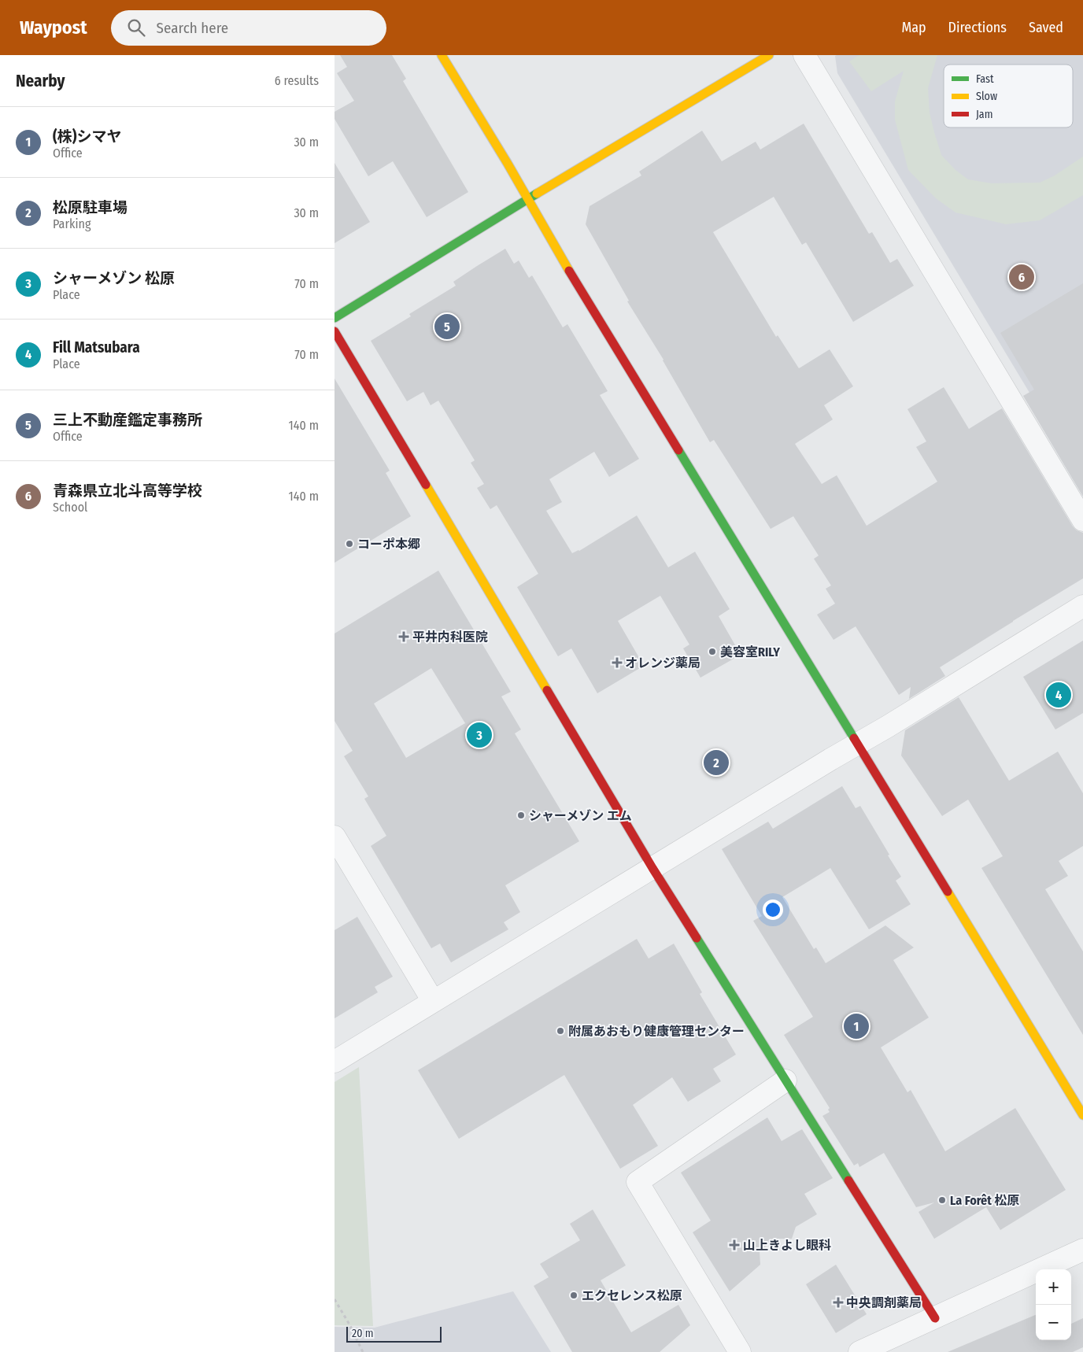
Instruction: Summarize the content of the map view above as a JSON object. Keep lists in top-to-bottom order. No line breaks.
{"places":{"other":["コーポ本郷","美容室RILY","シャーメゾン エム","附属あおもり健康管理センター","La Forêt 松原","エクセレンス松原"],"health":["平井内科医院","オレンジ薬局","山上きよし眼科","中央調剤薬局"]},"legend":["Fast","Slow","Jam"],"scale_bar":"20 m","page":{"header":"Waypost","search":"Search here","nav":["Map","Directions","Saved"],"heading":["Nearby","6 results"],"list":[{"mark":"1","name":"(株)シマヤ","note":"Office","value":"30 m"},{"mark":"2","name":"松原駐車場","note":"Parking","value":"30 m"},{"mark":"3","name":"シャーメゾン 松原","note":"Place","value":"70 m"},{"mark":"4","name":"Fill Matsubara","note":"Place","value":"70 m"},{"mark":"5","name":"三上不動産鑑定事務所","note":"Office","value":"140 m"},{"mark":"6","name":"青森県立北斗高等学校","note":"School","value":"140 m"}],"pins":["6","5","4","3","2","1"],"map_buttons":["+","−"],"scale":"20 m"}}
